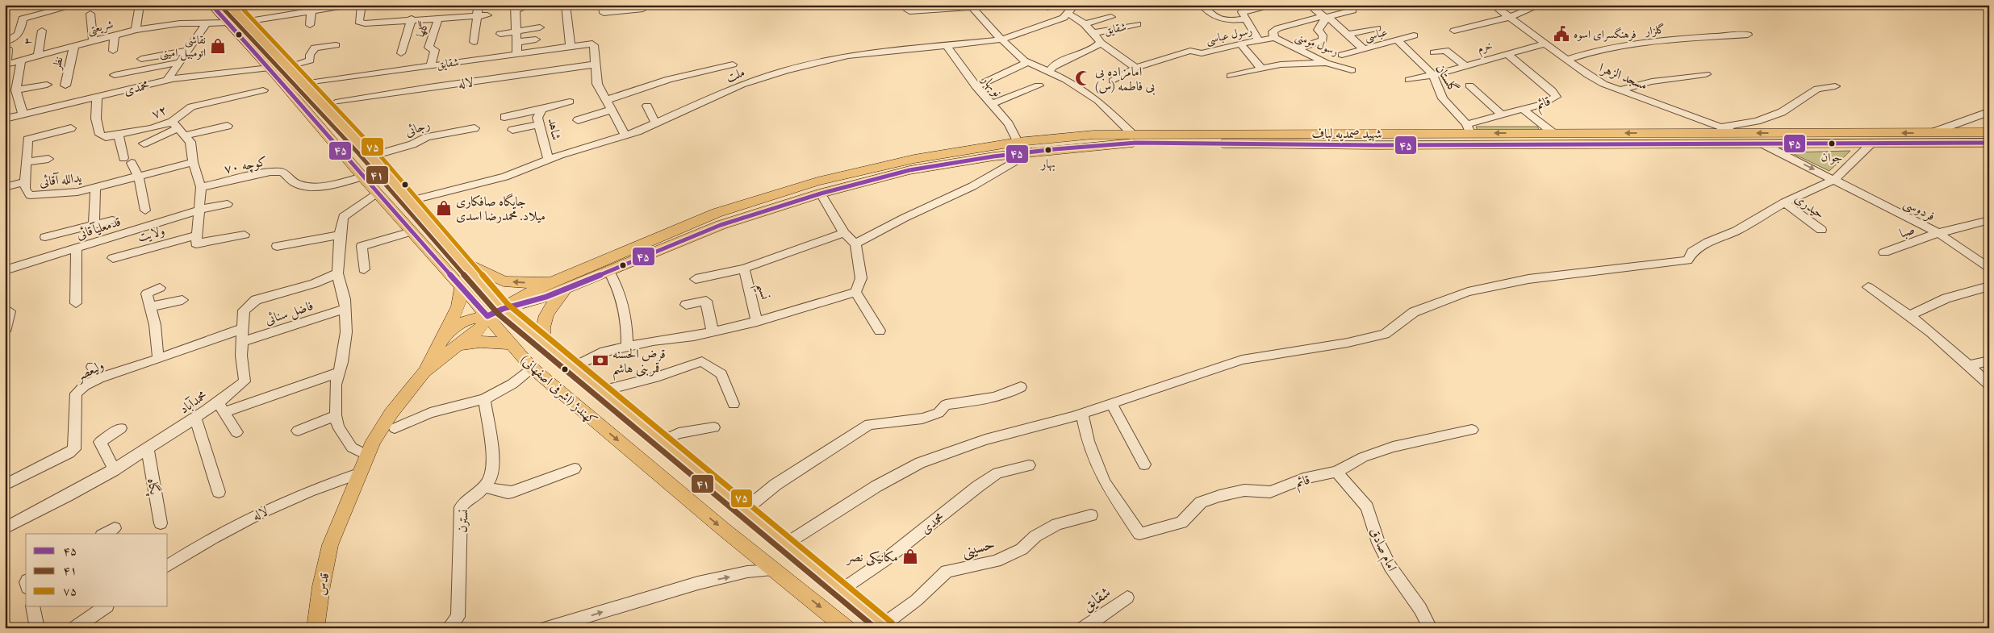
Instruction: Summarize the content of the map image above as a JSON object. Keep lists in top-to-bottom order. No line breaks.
{"streets":{"main road":["شهید صمدیه لباف","کهندژ (اشرفی اصفهانی)","قدس"],"street":["شریعتی","شقایق","گلها","گلزار","عباسی","رسول عباسی","۳","رسول مومنی","خرم","نظر","ملت","مسجد الزهرا","گلستان","لاله","نوبهار","محمدی","قائم","۷۲","رجائی","شاهد","کوچه ۷۰","یدالله آقائی","حیدری","فردوسی","قدمعلیآقائی","صبا","ولایت","نسیم","فاضل سنائی","ولیعصر","محمدآباد","پگاه","نسترن","حسینی","امام صادق"]},"crossings":[["شریعتی","۳"],["شریعتی","نظر"],["شریعتی","کهندژ (اشرفی اصفهانی)"],["شقایق","گلها"],["شقایق","لاله"],["شقایق","کهندژ (اشرفی اصفهانی)"],["گلزار","مسجد الزهرا"],["عباسی","گلستان"],["رسول عباسی","رسول مومنی"],["خرم","مسجد الزهرا"],["خرم","گلستان"],["خرم","قائم"],["ملت","نوبهار"],["ملت","شاهد"],["ملت","کهندژ (اشرفی اصفهانی)"],["مسجد الزهرا","شهید صمدیه لباف"],["گلستان","قائم"],["گلستان","شهید صمدیه لباف"],["لاله","قدس"],["نوبهار","شهید صمدیه لباف"],["محمدی","۷۲"],["محمدی","کهندژ (اشرفی اصفهانی)"],["قائم","شهید صمدیه لباف"],["قائم","امام صادق"],["رجائی","کهندژ (اشرفی اصفهانی)"],["شهید صمدیه لباف","فردوسی"],["شهید صمدیه لباف","کهندژ (اشرفی اصفهانی)"],["کوچه ۷۰","کهندژ (اشرفی اصفهانی)"],["فردوسی","صبا"],["فاضل سنائی","محمدآباد"],["ولیعصر","محمدآباد"],["کهندژ (اشرفی اصفهانی)","حسینی"],["محمدآباد","پگاه"]],"places":{"public building":["فرهنگسرای اسوه"],"shop":["نقاشی اتومبیل امینی","جایگاه صافکاری میلاد. محمدرضا اسدی","مکانیکی نصر"],"mosque":["امامزاده بی بی فاطمه (س)"],"other":["جوان","بهار"],"bank":["قرض الحسنه قمربنی هاشم"]},"lines":["transit line ۴۵","transit line ۷۵","transit line ۴۱"],"legend":["۴۵","۴۱","۷۵"]}
